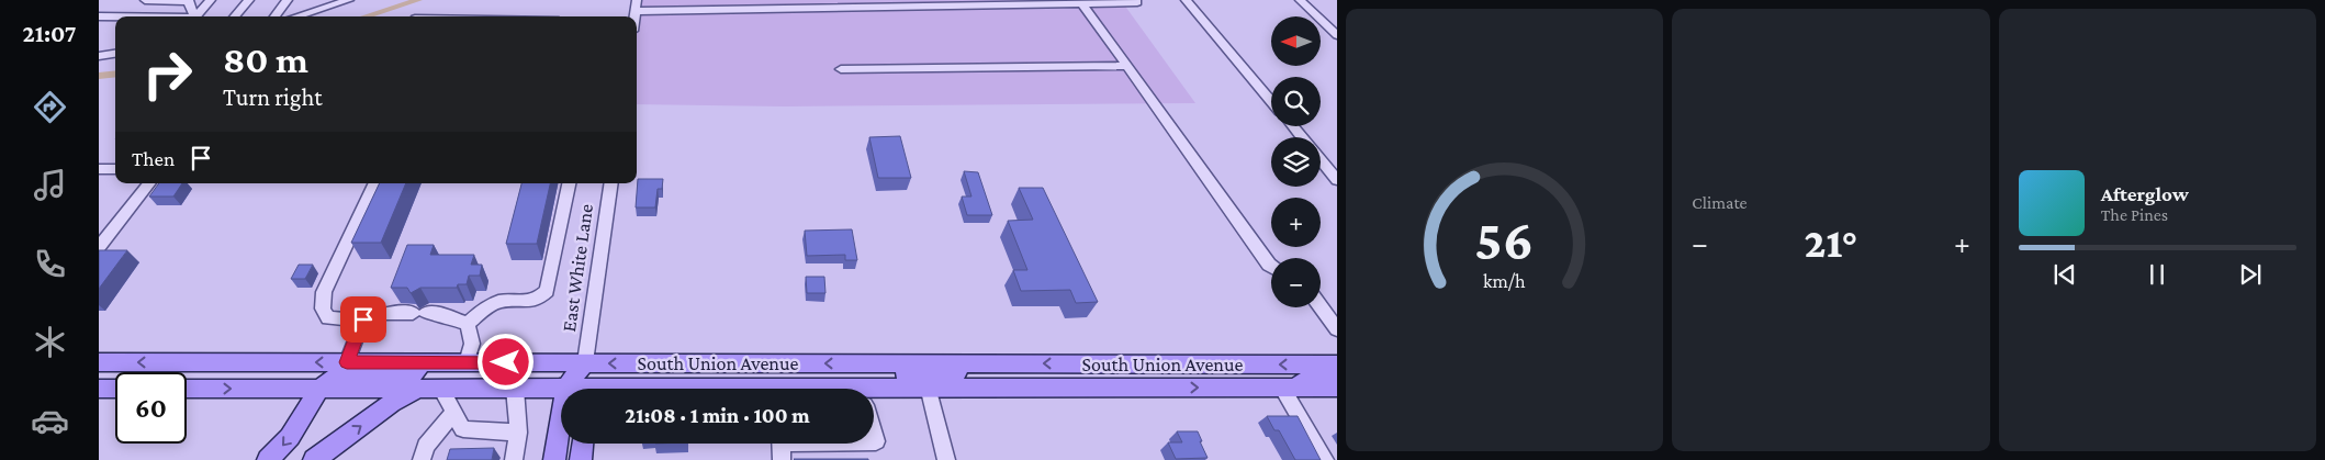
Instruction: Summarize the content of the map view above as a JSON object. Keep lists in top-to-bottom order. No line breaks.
{"streets":{"main road":["South Union Avenue"],"street":["East White Lane"]},"crossings":[["East White Lane","South Union Avenue"]],"north":"left","page":{"tabs":"21:07","tile":"Climate","map_buttons":["+","−"],"turn":["80 m","Turn right"],"then":"Then","song":["Afterglow","The Pines"],"heat":["−","21°","+"],"limit":"60","trip":"21:08 · 1 min · 100 m","gauge":["56","km/h"]}}
